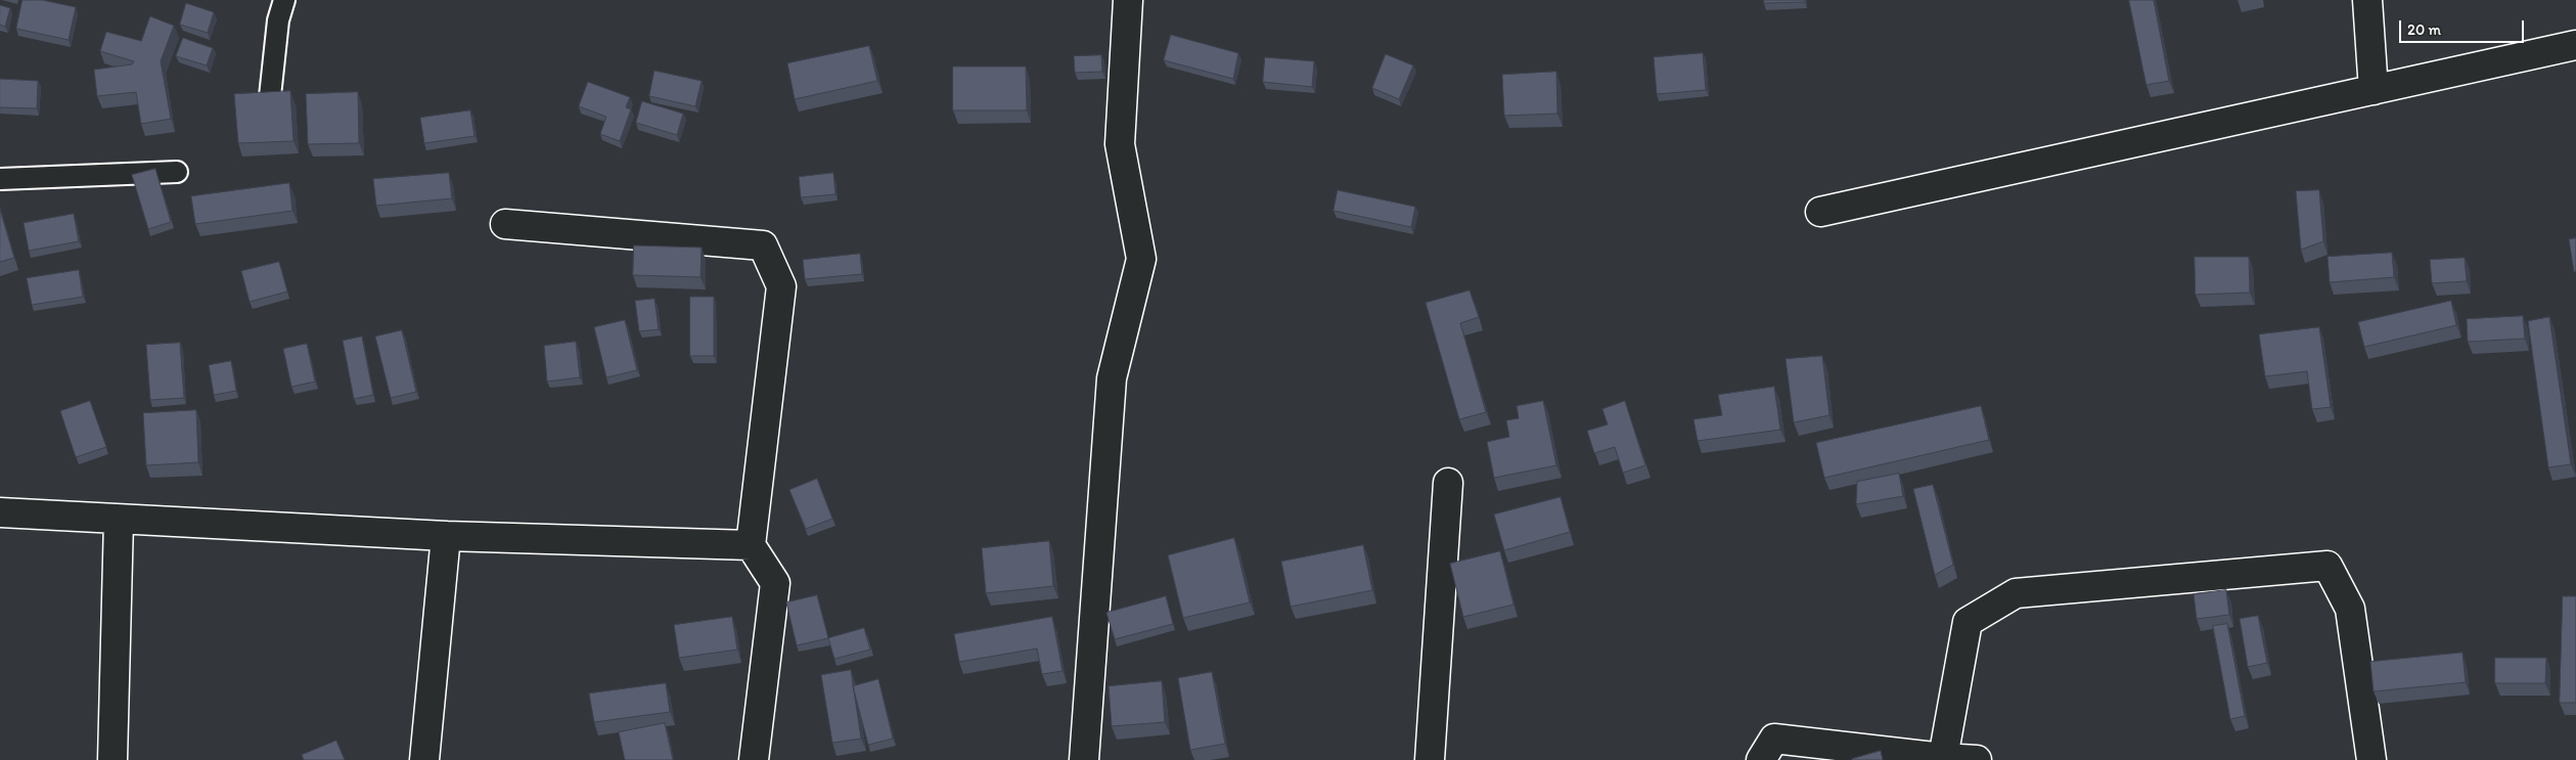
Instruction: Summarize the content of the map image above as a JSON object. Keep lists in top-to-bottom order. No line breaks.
{"scale_bar":"20 m"}
